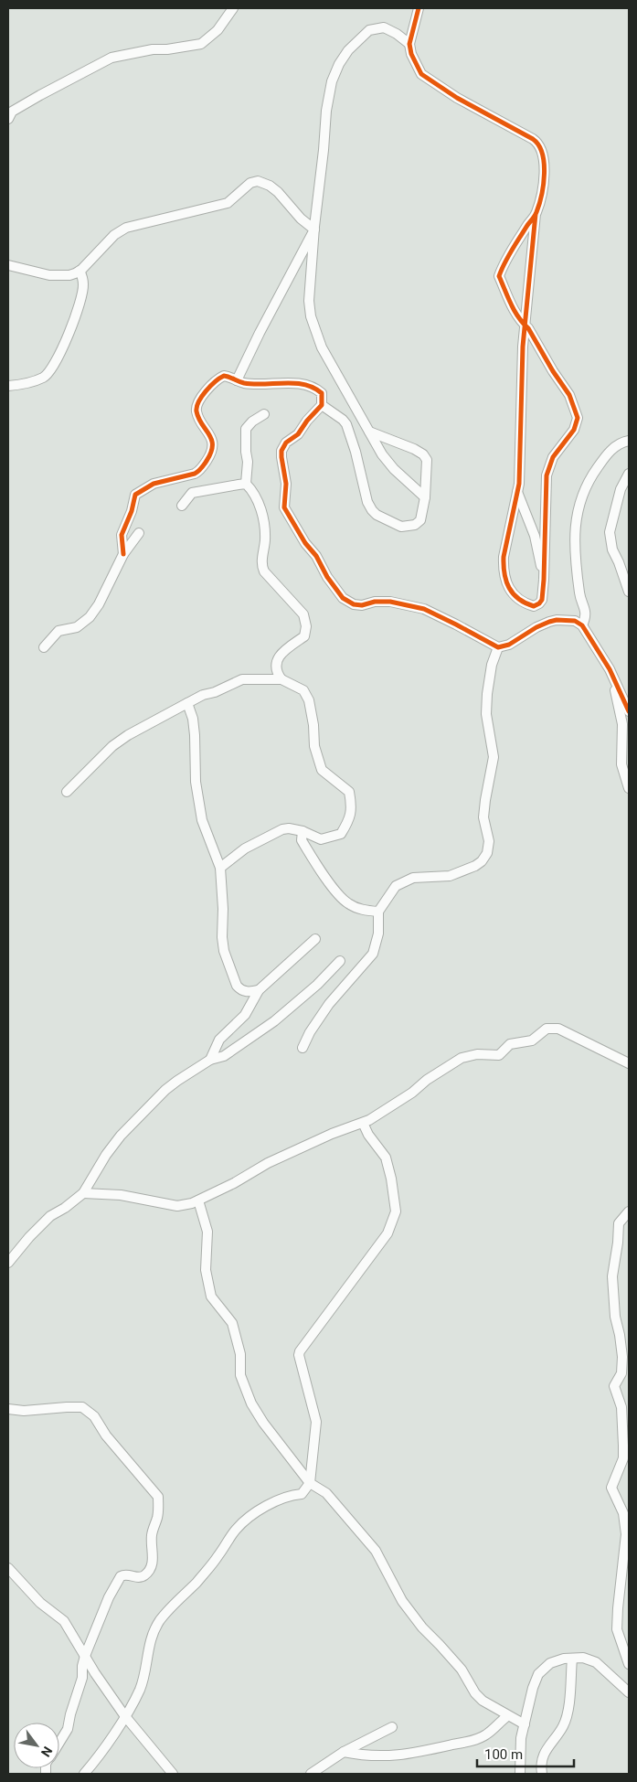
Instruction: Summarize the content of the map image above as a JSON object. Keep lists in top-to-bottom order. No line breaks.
{"scale_bar":"100 m","north":"bottom right"}
